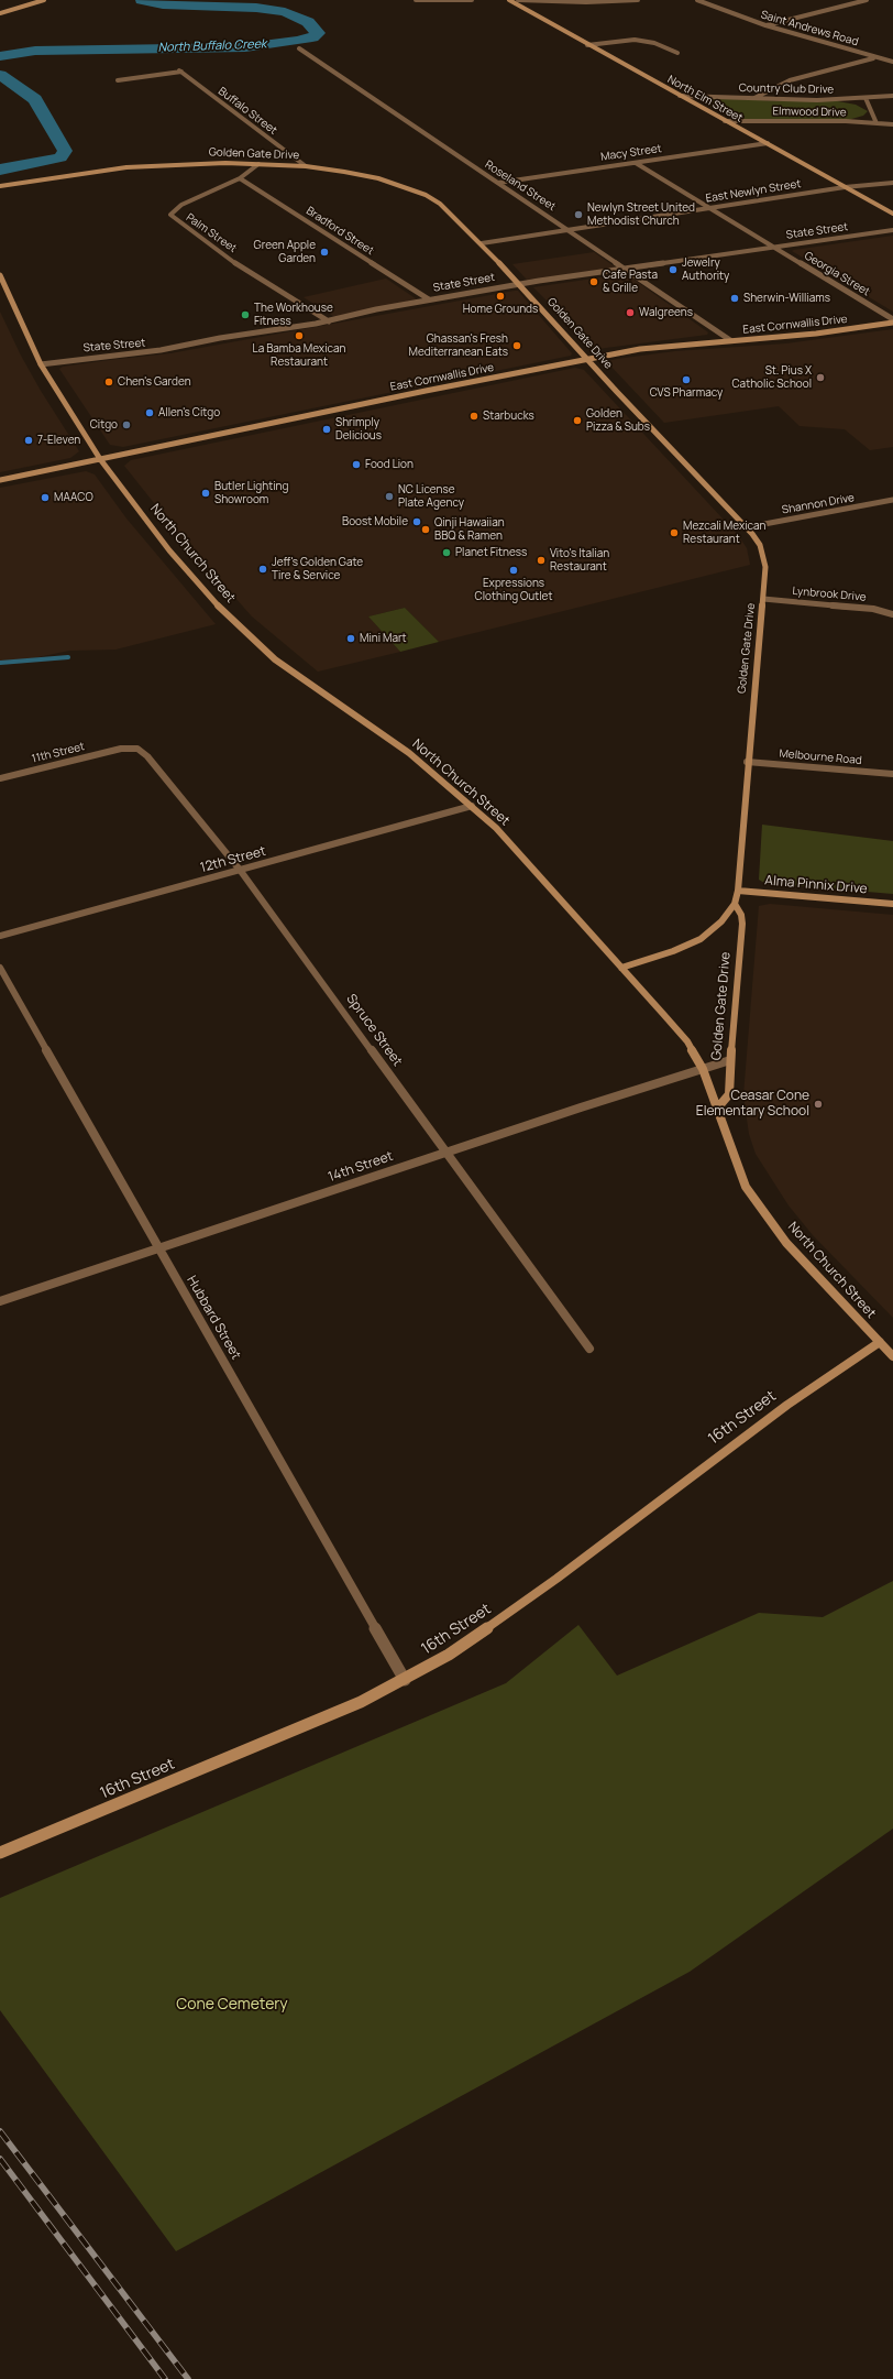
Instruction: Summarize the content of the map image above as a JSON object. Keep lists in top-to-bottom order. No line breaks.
{"streets":{"main road":["North Elm Street","Golden Gate Drive","East Cornwallis Drive","North Church Street","Alma Pinnix Drive","16th Street"],"street":["Saint Andrews Road","Country Club Drive","Buffalo Street","Elmwood Drive","Macy Street","Roseland Street","East Newlyn Street","Bradford Street","State Street","Palm Street","Georgia Street","Shannon Drive","Lynbrook Drive","11th Street","Melbourne Road","12th Street","Spruce Street","14th Street","Hubbard Street"]},"crossings":[["Country Club Drive","North Elm Street"],["North Elm Street","Elmwood Drive"],["North Elm Street","Macy Street"],["North Elm Street","East Newlyn Street"],["Buffalo Street","Golden Gate Drive"],["Macy Street","Roseland Street"],["Macy Street","Georgia Street"],["Golden Gate Drive","East Newlyn Street"],["Golden Gate Drive","State Street"],["Golden Gate Drive","Palm Street"],["Golden Gate Drive","East Cornwallis Drive"],["Golden Gate Drive","Shannon Drive"],["Golden Gate Drive","North Church Street"],["Golden Gate Drive","Lynbrook Drive"],["Golden Gate Drive","Melbourne Road"],["Golden Gate Drive","Alma Pinnix Drive"],["Golden Gate Drive","14th Street"],["Roseland Street","East Newlyn Street"],["Roseland Street","State Street"],["Roseland Street","East Cornwallis Drive"],["East Newlyn Street","Georgia Street"],["Bradford Street","State Street"],["Bradford Street","Palm Street"],["State Street","Palm Street"],["State Street","Georgia Street"],["State Street","North Church Street"],["Georgia Street","East Cornwallis Drive"],["East Cornwallis Drive","North Church Street"],["North Church Street","12th Street"],["North Church Street","14th Street"],["North Church Street","16th Street"],["11th Street","Spruce Street"],["12th Street","Spruce Street"],["Spruce Street","14th Street"],["14th Street","Hubbard Street"],["Hubbard Street","16th Street"]],"water":["North Buffalo Creek"],"parks":["Cone Cemetery"],"places":["Newlyn Street United Methodist Church","Green Apple Garden","Jewelry Authority","Cafe Pasta & Grille","Home Grounds","Sherwin-Williams","Walgreens","The Workhouse Fitness","La Bamba Mexican Restaurant","Ghassan's Fresh Mediterranean Eats","St. Pius X Catholic School","CVS Pharmacy","Chen's Garden","Allen's Citgo","Starbucks","Golden Pizza & Subs","Citgo","Shrimply Delicious","7-Eleven","Food Lion","Butler Lighting Showroom","NC License Plate Agency","MAACO","Boost Mobile","Qinji Hawaiian BBQ & Ramen","Mezcali Mexican Restaurant","Planet Fitness","Vito's Italian Restaurant","Jeff's Golden Gate Tire & Service","Expressions Clothing Outlet","Mini Mart","Ceasar Cone Elementary School"]}
